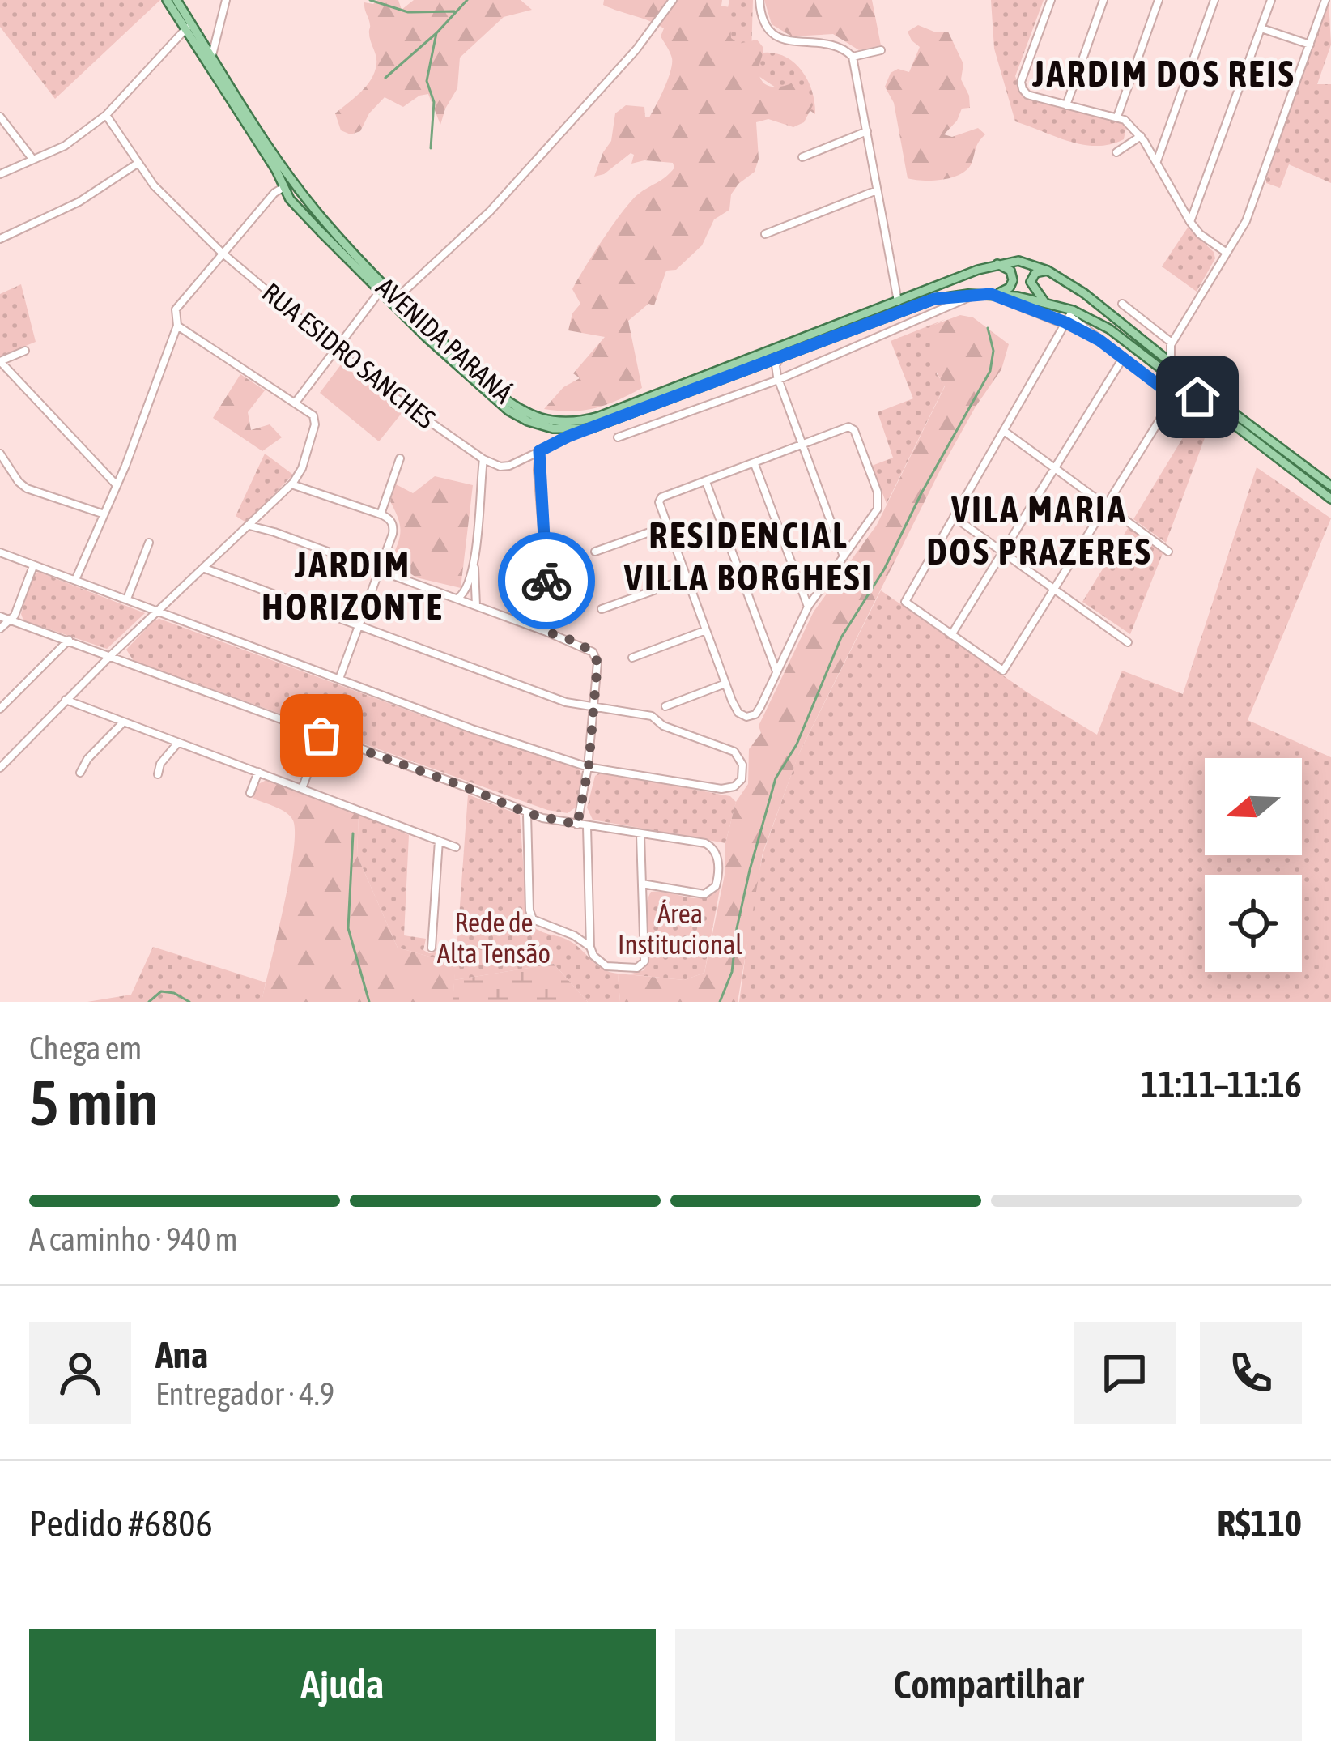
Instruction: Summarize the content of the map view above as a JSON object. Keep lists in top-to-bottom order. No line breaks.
{"streets":{"main road":["AVENIDA PARANÁ"],"street":["RUA ESIDRO SANCHES"]},"districts":["JARDIM DOS REIS","VILA MARIA DOS PRAZERES","RESIDENCIAL VILLA BORGHESI","JARDIM HORIZONTE"],"parks":["Área Institucional","Rede de Alta Tensão"],"north":"left","page":{"heading":["5 min","Chega em","11:11–11:16"],"panel":["Ana","Entregador · 4.9","Pedido #6806","R$110"],"bar":"A caminho · 940 m","buttons":["Ajuda","Compartilhar"]}}
